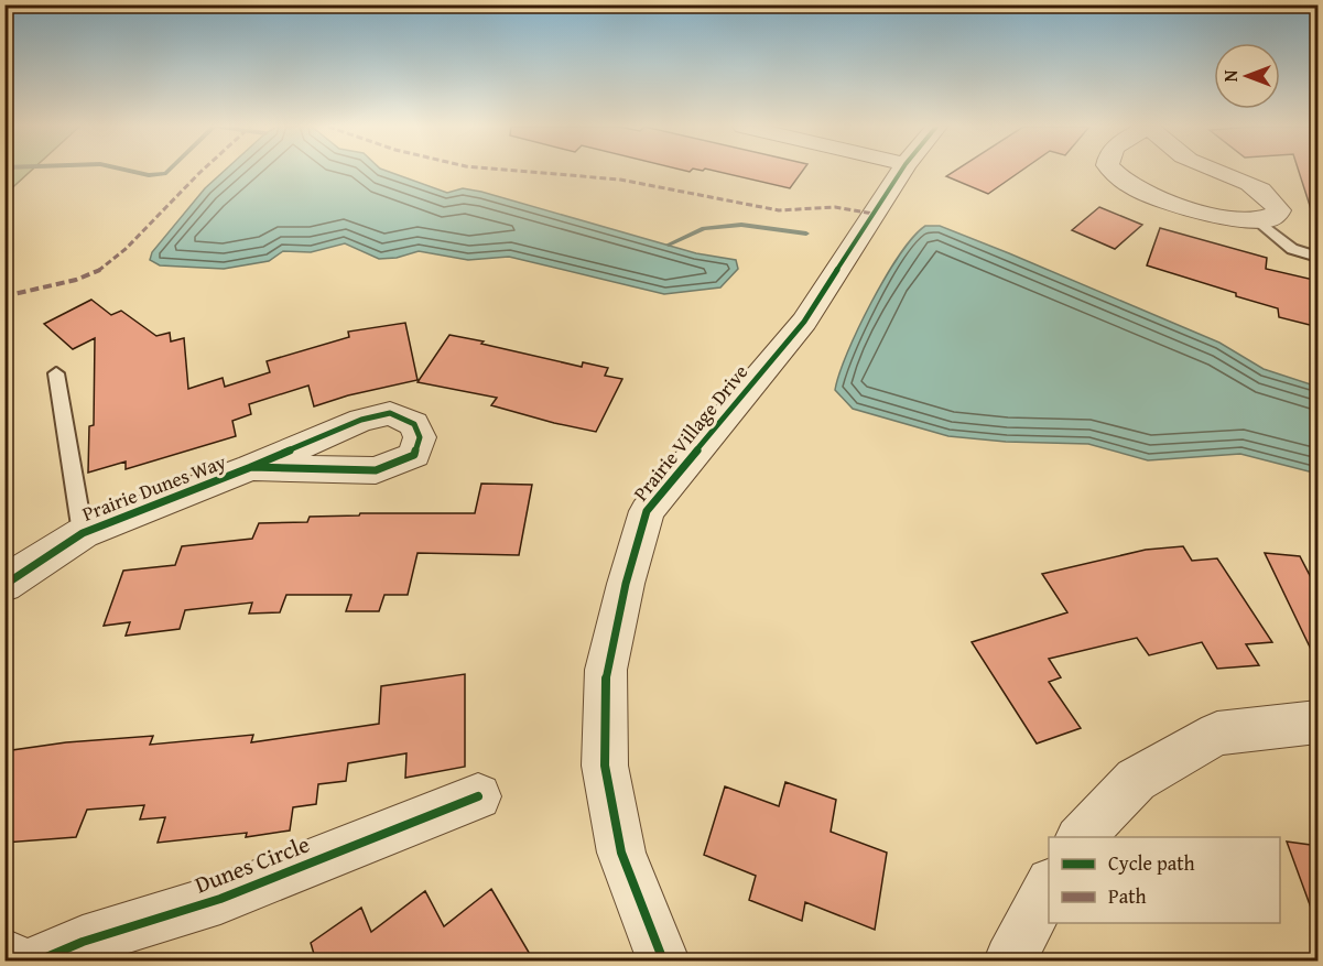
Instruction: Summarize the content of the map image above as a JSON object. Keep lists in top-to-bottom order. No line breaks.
{"streets":{"street":["Prairie Village Drive","Prairie Dunes Way","Dunes Circle"]},"legend":["Cycle path","Path"],"north":"left"}
